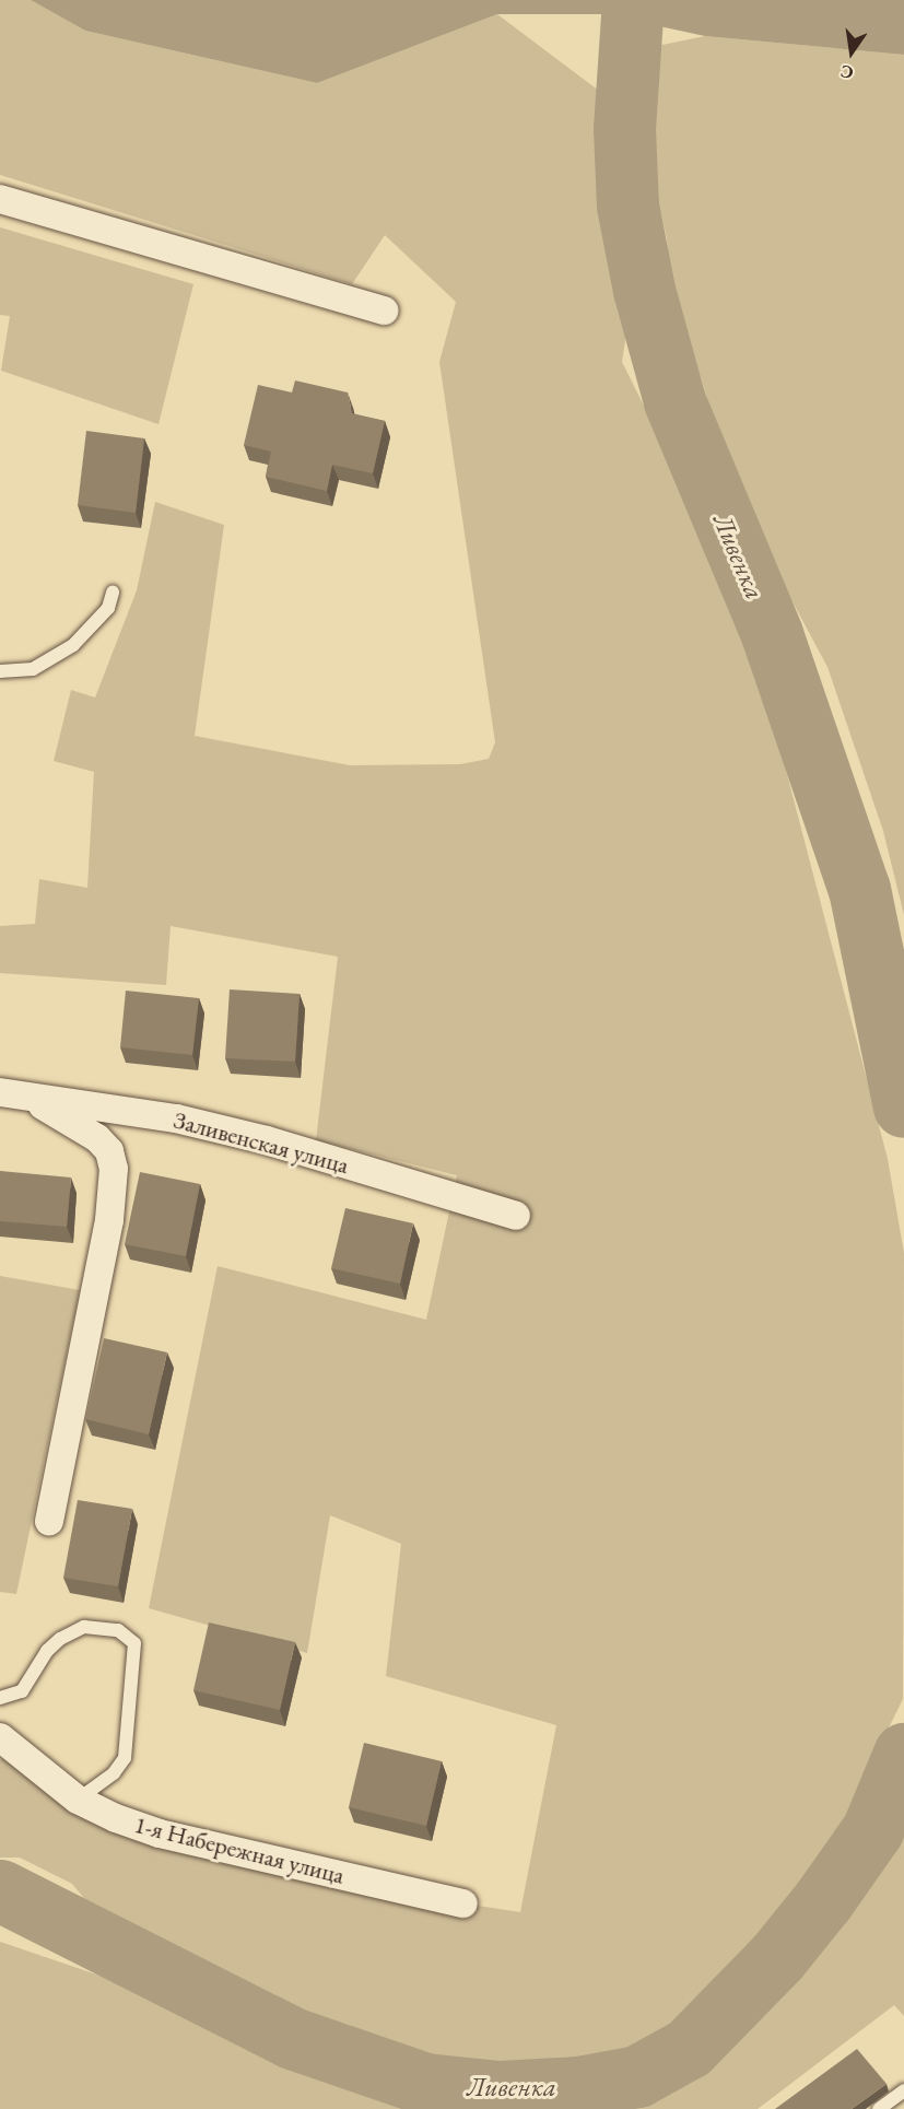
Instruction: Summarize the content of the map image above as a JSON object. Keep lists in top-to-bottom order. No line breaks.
{"streets":{"street":["Заливенская улица","1-я Набережная улица"]},"water":["Ливенка"],"north":"bottom"}
